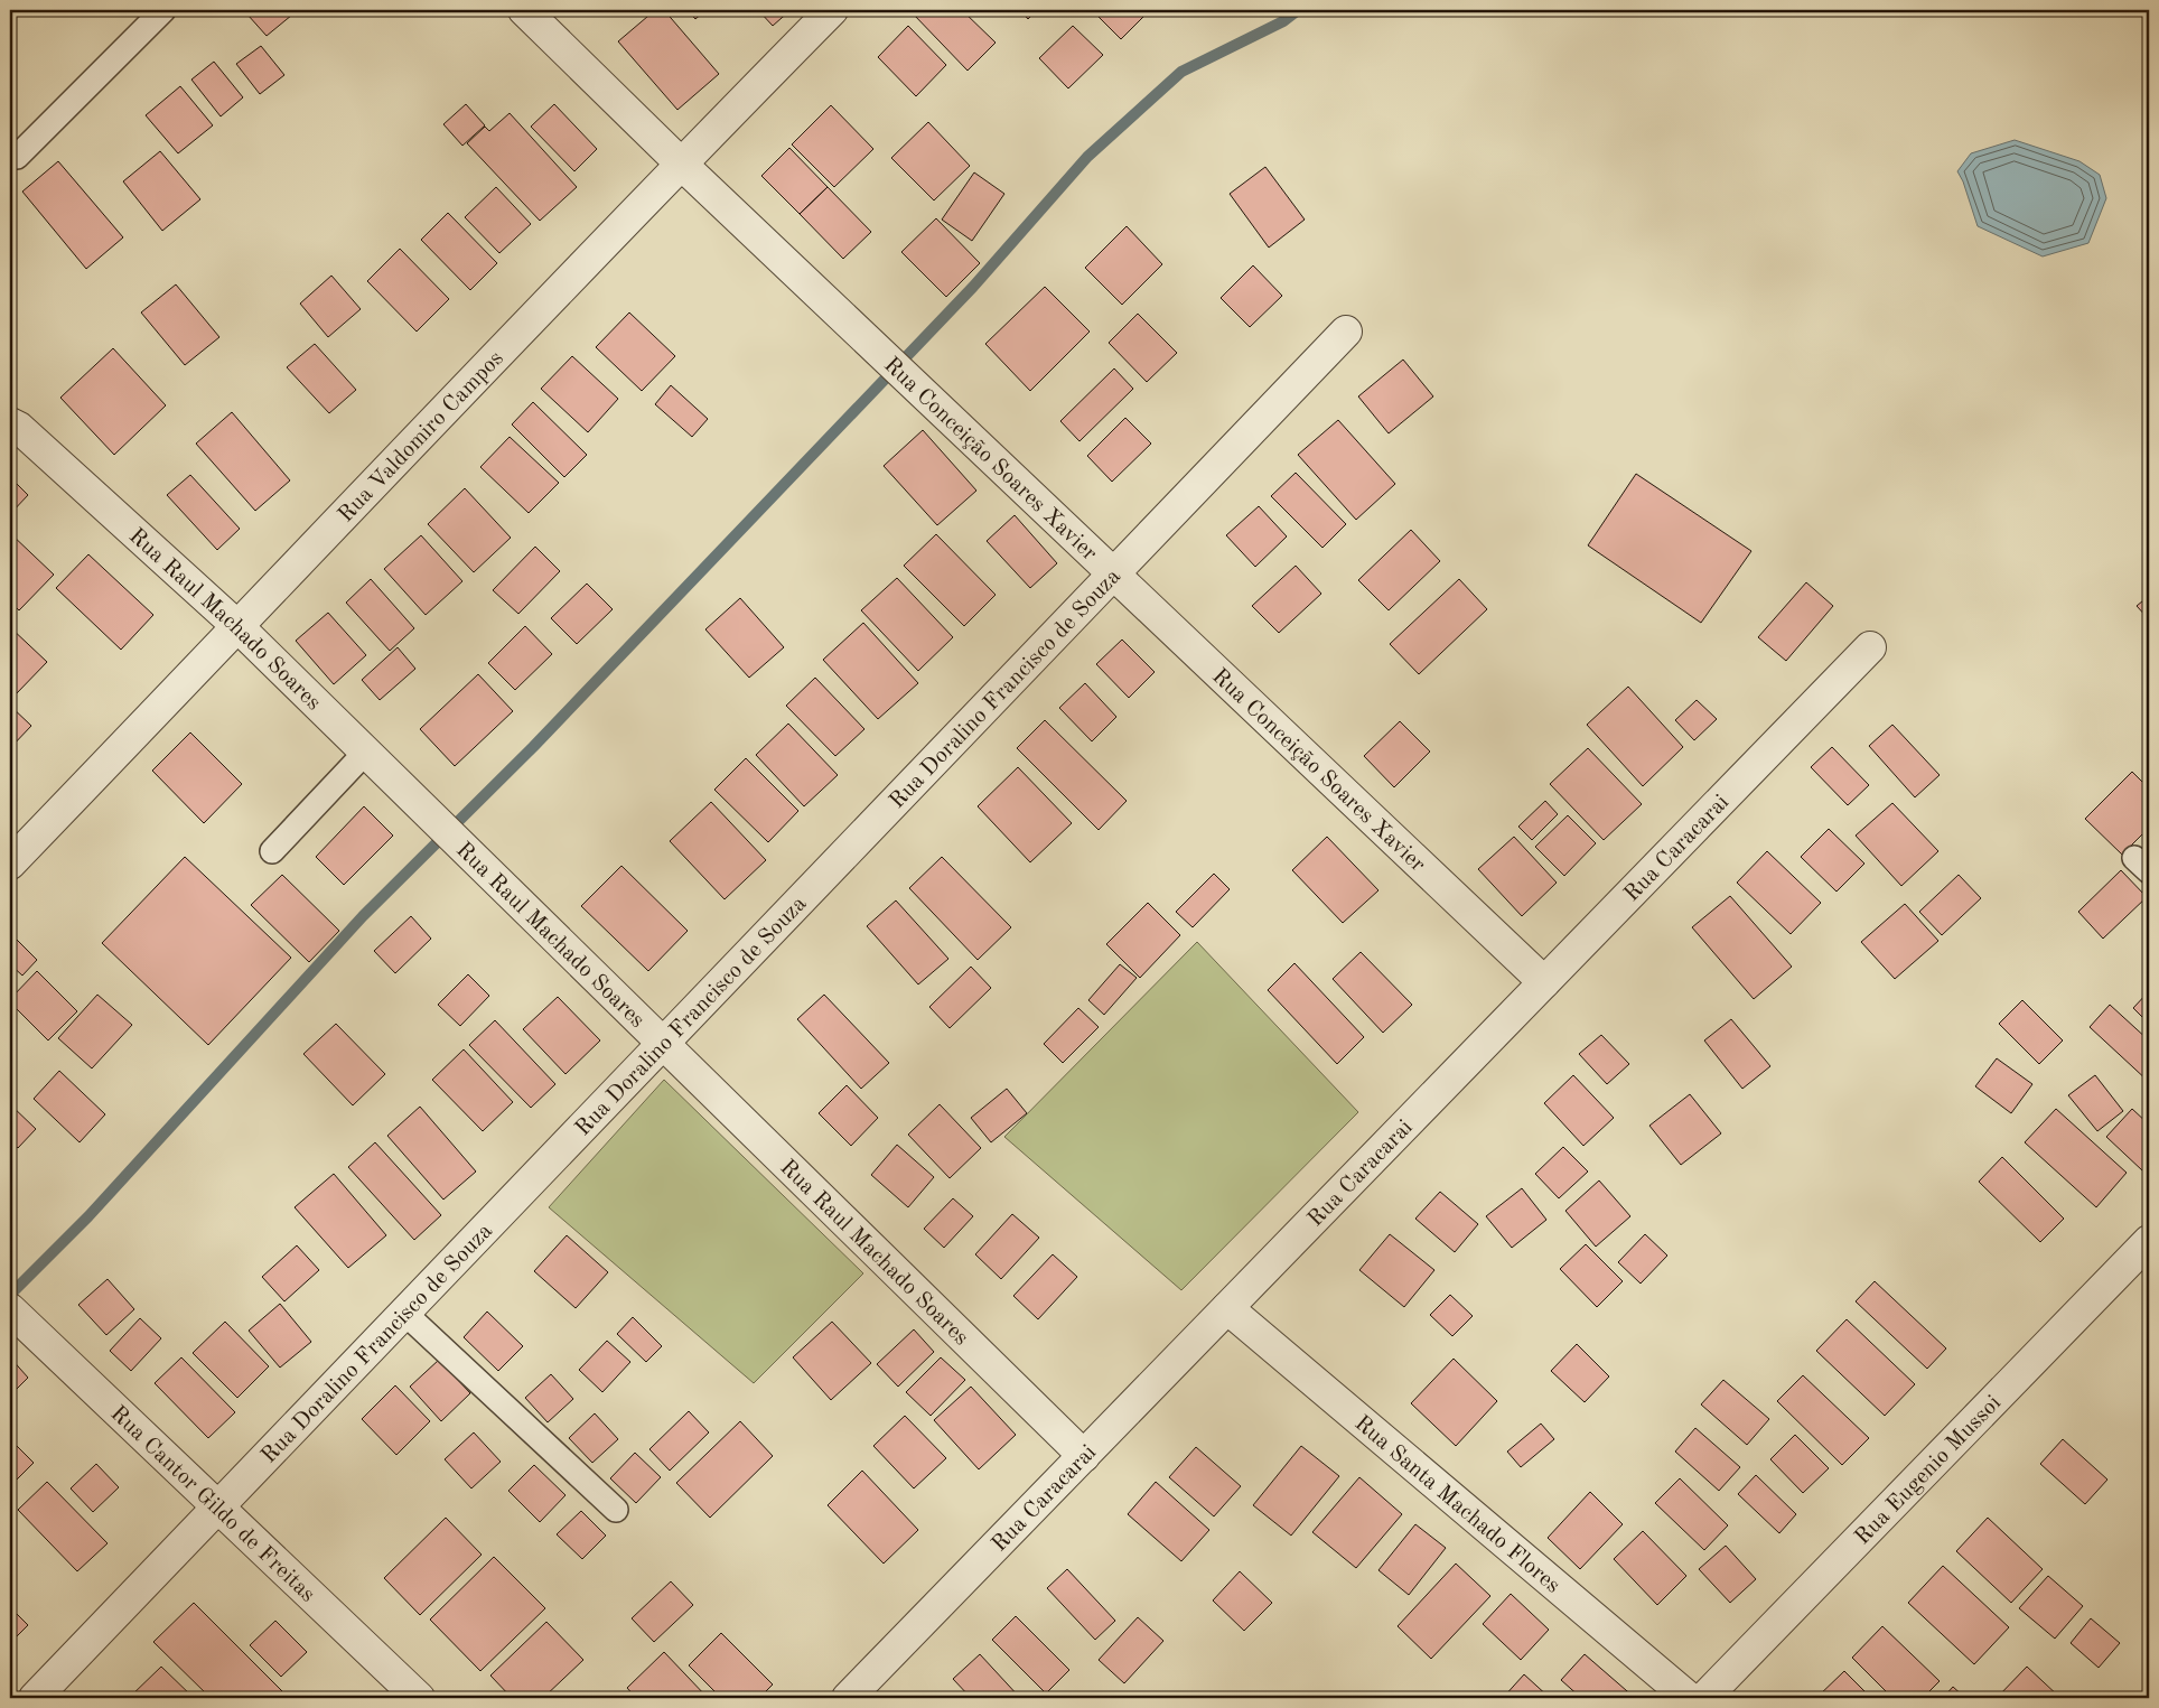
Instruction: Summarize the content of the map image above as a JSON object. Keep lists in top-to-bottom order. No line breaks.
{"streets":{"street":["Rua Valdomiro Campos","Rua Conceição Soares Xavier","Rua Raul Machado Soares","Rua Doralino Francisco de Souza","Rua Caracarai","Rua Eugenio Mussoi","Rua Santa Machado Flores","Rua Cantor Gildo de Freitas"]},"crossings":[["Rua Valdomiro Campos","Rua Conceição Soares Xavier"],["Rua Valdomiro Campos","Rua Raul Machado Soares"],["Rua Conceição Soares Xavier","Rua Doralino Francisco de Souza"],["Rua Conceição Soares Xavier","Rua Caracarai"],["Rua Raul Machado Soares","Rua Doralino Francisco de Souza"],["Rua Raul Machado Soares","Rua Caracarai"],["Rua Doralino Francisco de Souza","Rua Cantor Gildo de Freitas"],["Rua Caracarai","Rua Santa Machado Flores"]]}
